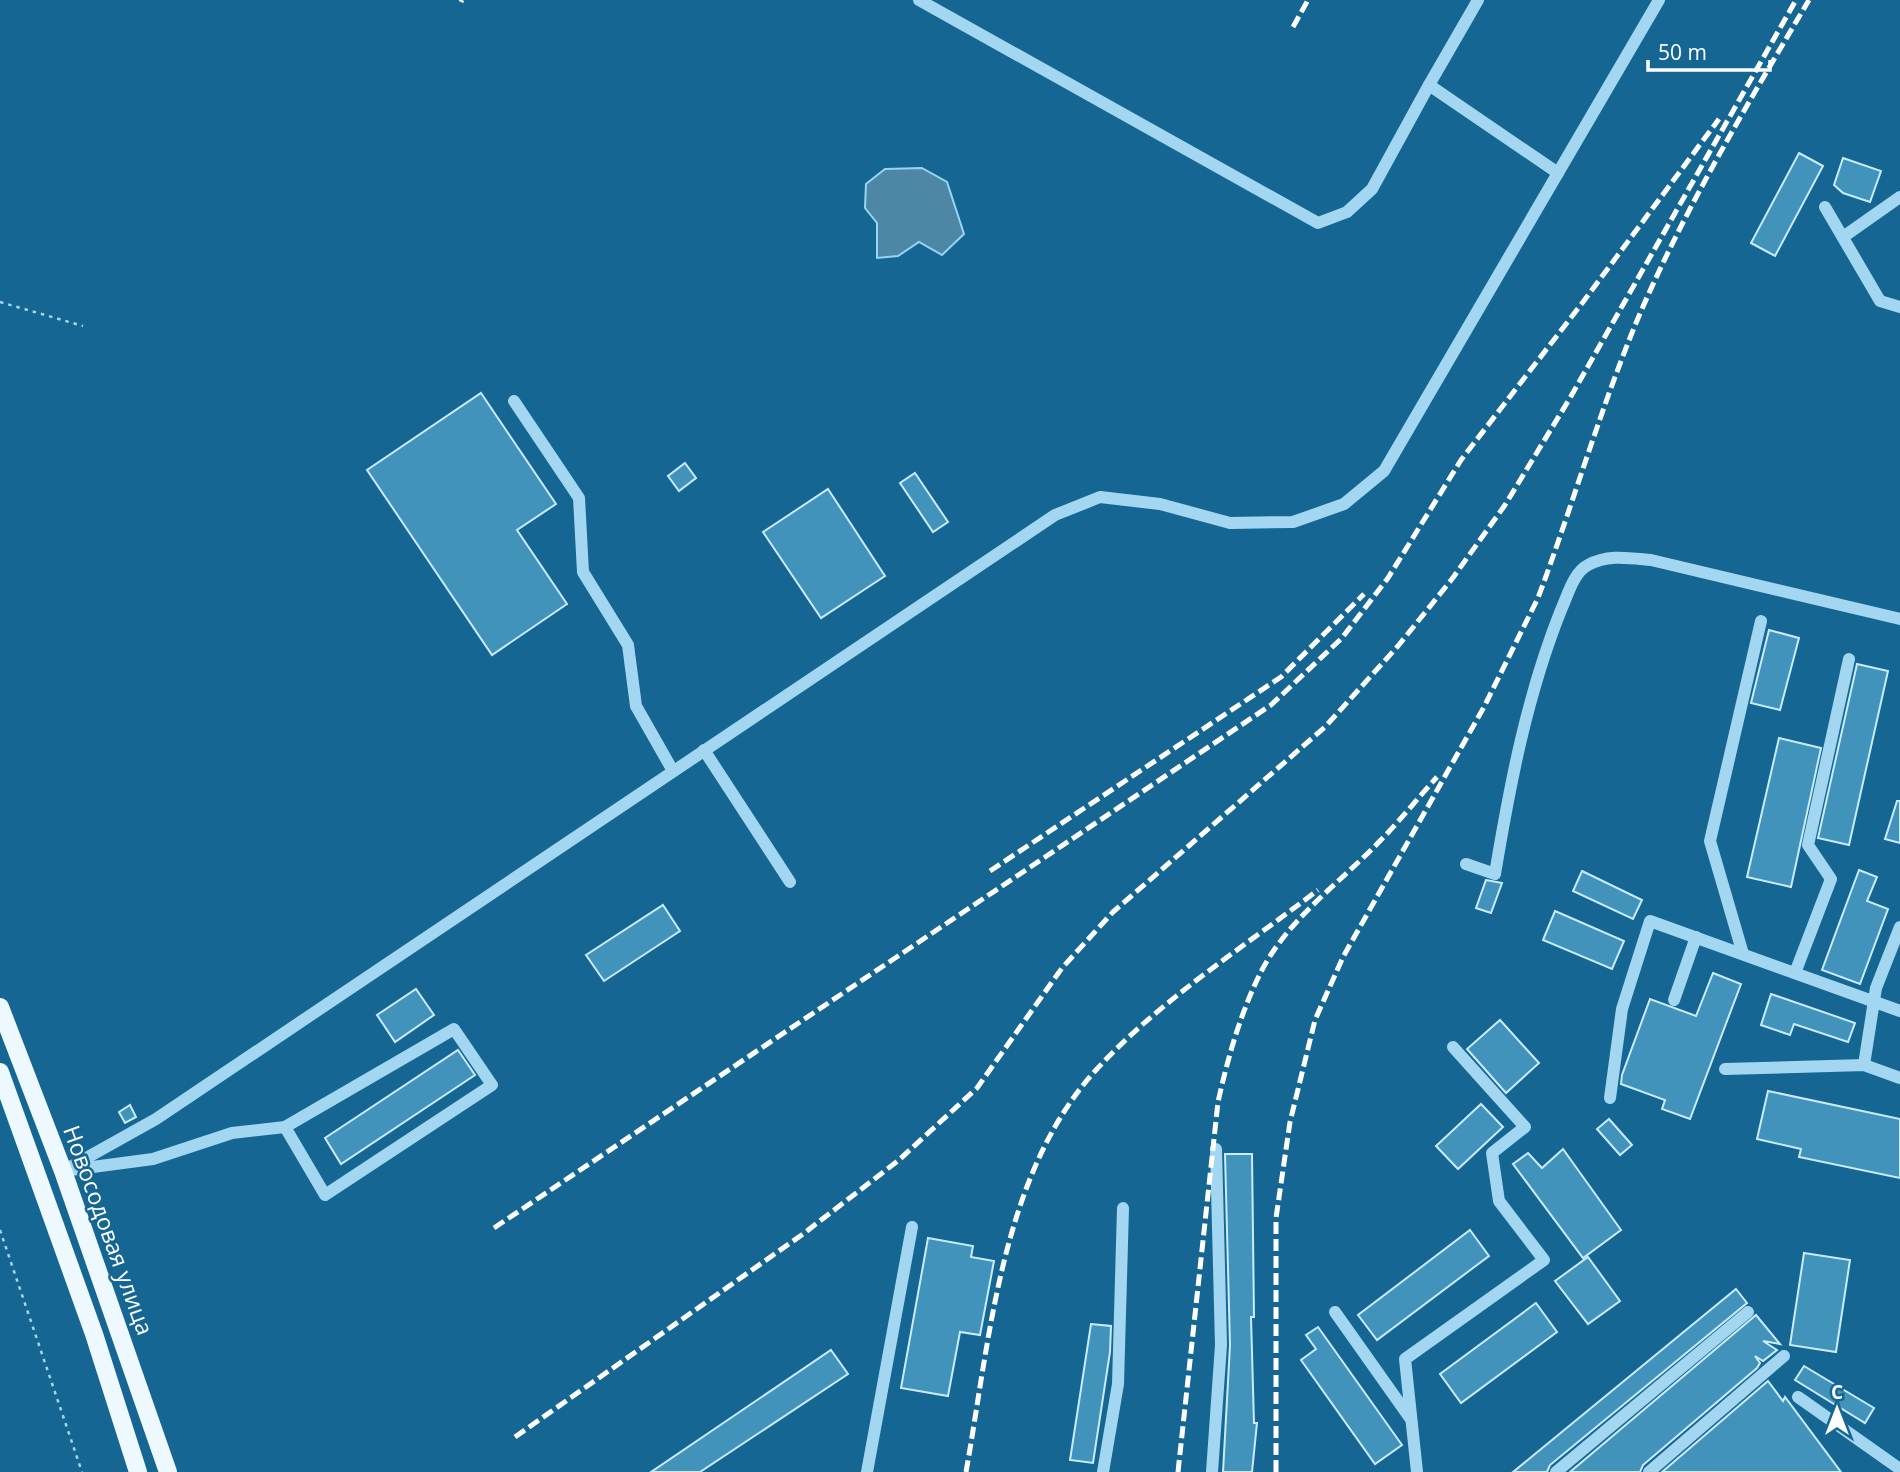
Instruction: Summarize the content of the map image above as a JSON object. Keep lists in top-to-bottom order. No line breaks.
{"streets":{"main road":["Новосодовая улица"]},"scale_bar":"50 m","north":"top"}
